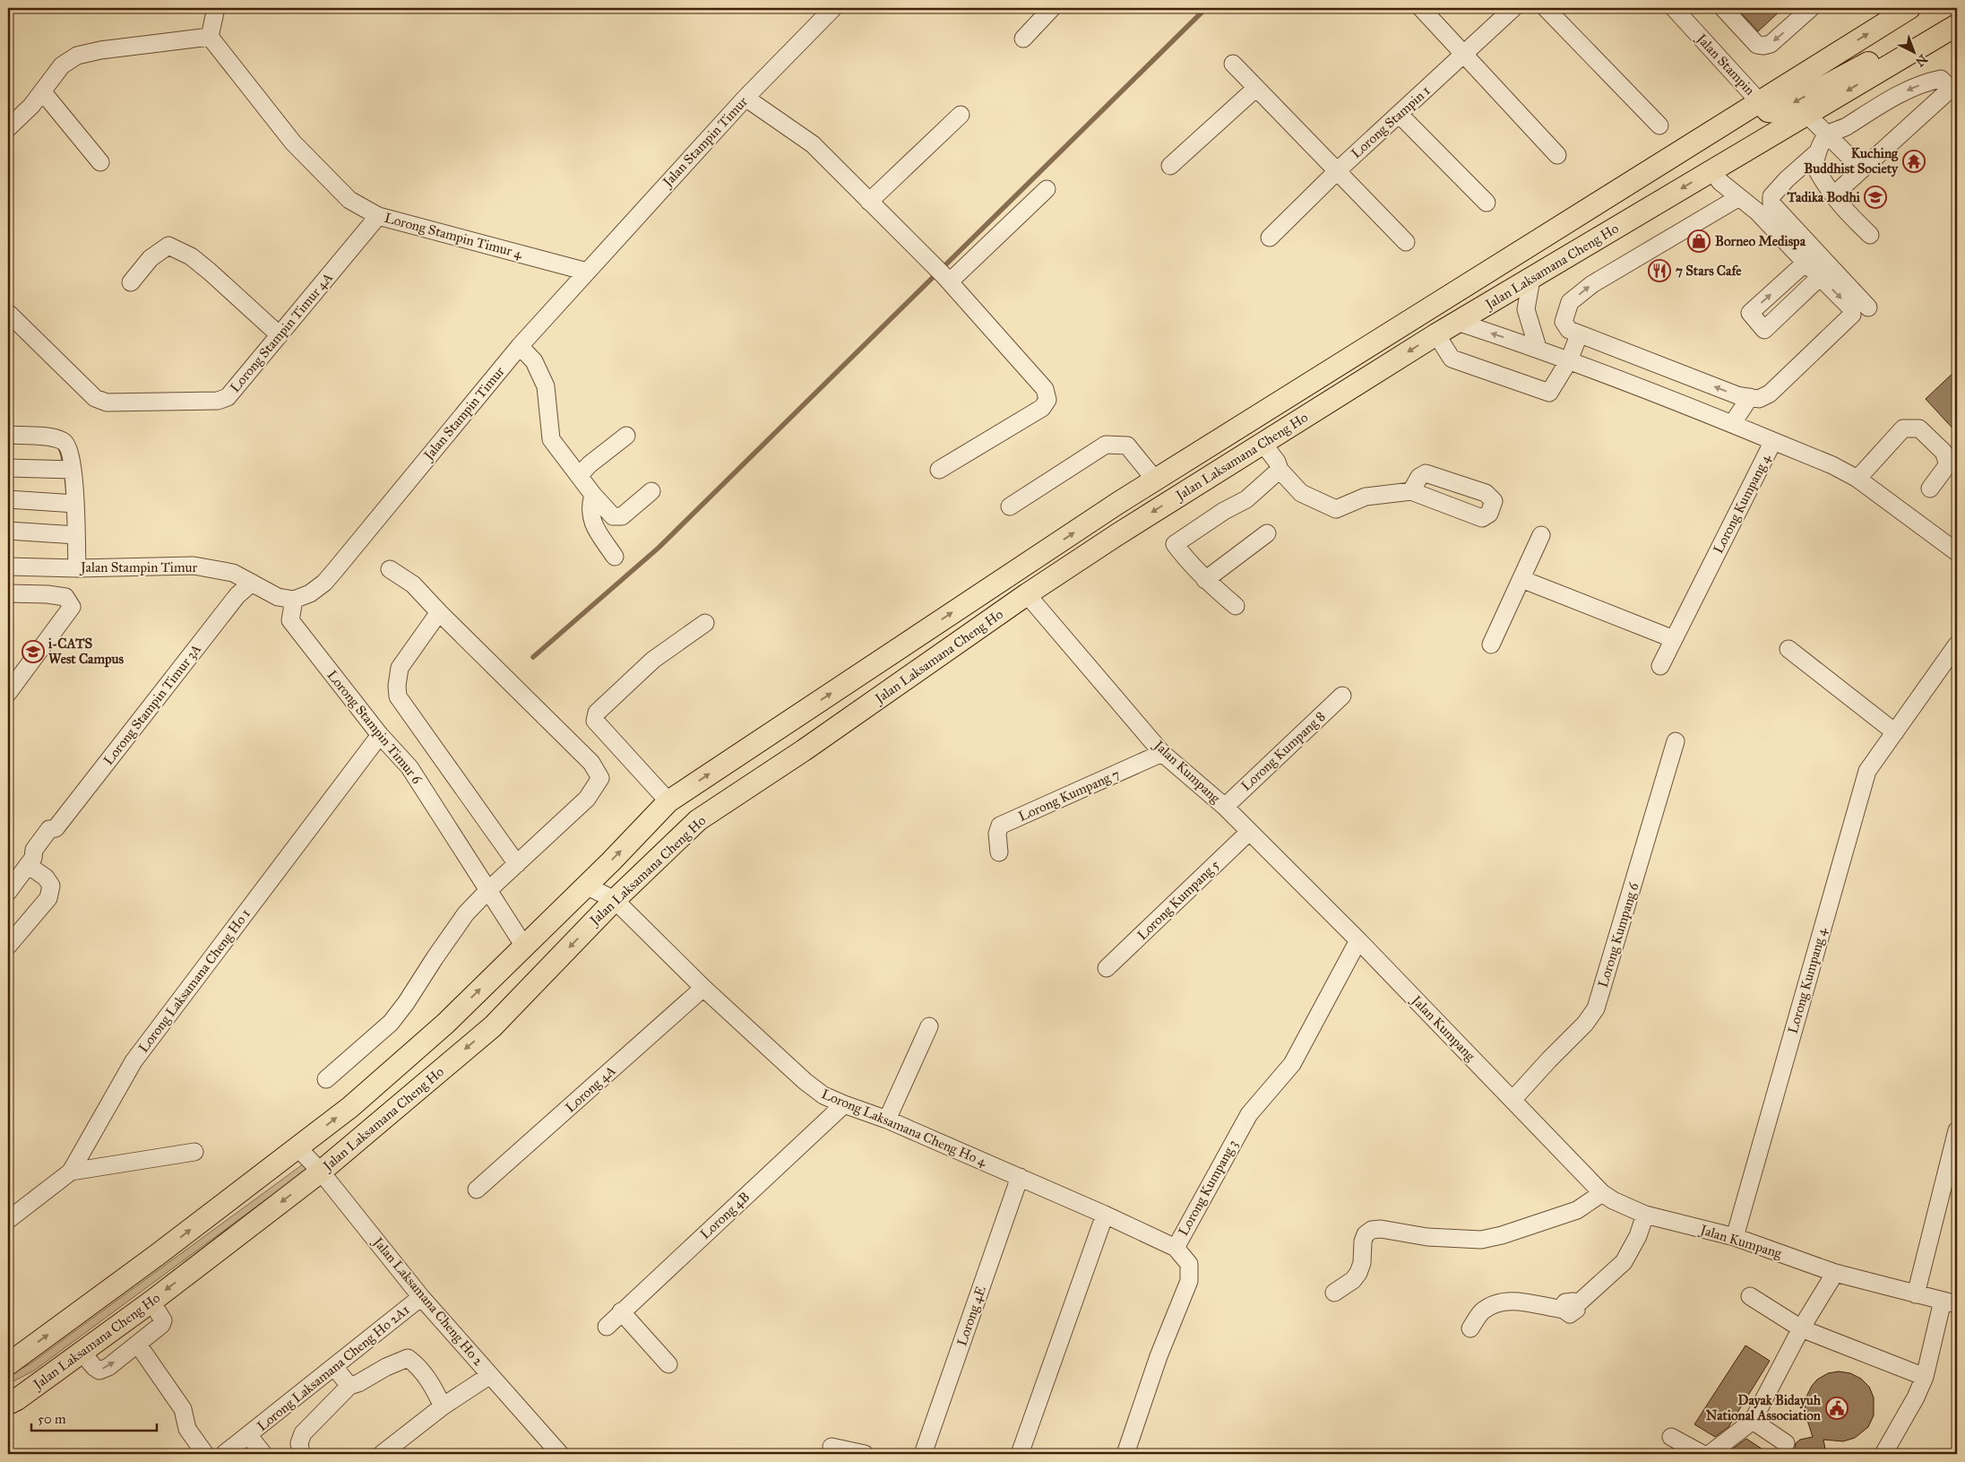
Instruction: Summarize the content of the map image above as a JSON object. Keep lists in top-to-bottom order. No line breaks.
{"streets":{"main road":["Jalan Laksamana Cheng Ho"],"street":["Jalan Stampin","Lorong Stampin 1","Jalan Stampin Timur","Lorong Stampin Timur 4","Lorong Stampin Timur 4A","Lorong Kumpang 4","Lorong Stampin Timur 3A","Lorong Stampin Timur 6","Lorong Kumpang 8","Jalan Kumpang","Lorong Kumpang 7","Lorong Kumpang 5","Lorong Kumpang 6","Lorong Laksamana Cheng Ho 1","Lorong 4A","Lorong Laksamana Cheng Ho 4","Lorong Kumpang 3","Lorong 4B","Jalan Laksamana Cheng Ho 2","Lorong 4E","Lorong Laksamana Cheng Ho 2A1"]},"crossings":[["Jalan Stampin","Jalan Laksamana Cheng Ho"],["Jalan Stampin Timur","Lorong Stampin Timur 4"],["Jalan Stampin Timur","Lorong Stampin Timur 3A"],["Jalan Stampin Timur","Lorong Stampin Timur 6"],["Lorong Stampin Timur 4","Lorong Stampin Timur 4A"],["Jalan Laksamana Cheng Ho","Lorong Stampin Timur 6"],["Jalan Laksamana Cheng Ho","Jalan Kumpang"],["Jalan Laksamana Cheng Ho","Lorong Laksamana Cheng Ho 4"],["Jalan Laksamana Cheng Ho","Jalan Laksamana Cheng Ho 2"],["Lorong Kumpang 4","Jalan Kumpang"],["Lorong Stampin Timur 6","Lorong Laksamana Cheng Ho 1"],["Lorong Kumpang 8","Jalan Kumpang"],["Jalan Kumpang","Lorong Kumpang 7"],["Jalan Kumpang","Lorong Kumpang 5"],["Jalan Kumpang","Lorong Kumpang 6"],["Jalan Kumpang","Lorong Kumpang 3"],["Lorong 4A","Lorong Laksamana Cheng Ho 4"],["Lorong Laksamana Cheng Ho 4","Lorong Kumpang 3"],["Lorong Laksamana Cheng Ho 4","Lorong 4B"],["Lorong Laksamana Cheng Ho 4","Lorong 4E"],["Jalan Laksamana Cheng Ho 2","Lorong Laksamana Cheng Ho 2A1"]],"places":{"temple":["Kuching Buddhist Society"],"school or university":["Tadika Bodhi","i-CATS West Campus"],"shop":["Borneo Medispa"],"restaurant":["7 Stars Cafe"],"public building":["Dayak Bidayuh National Association"]},"scale_bar":"50 m","north":"bottom right"}
